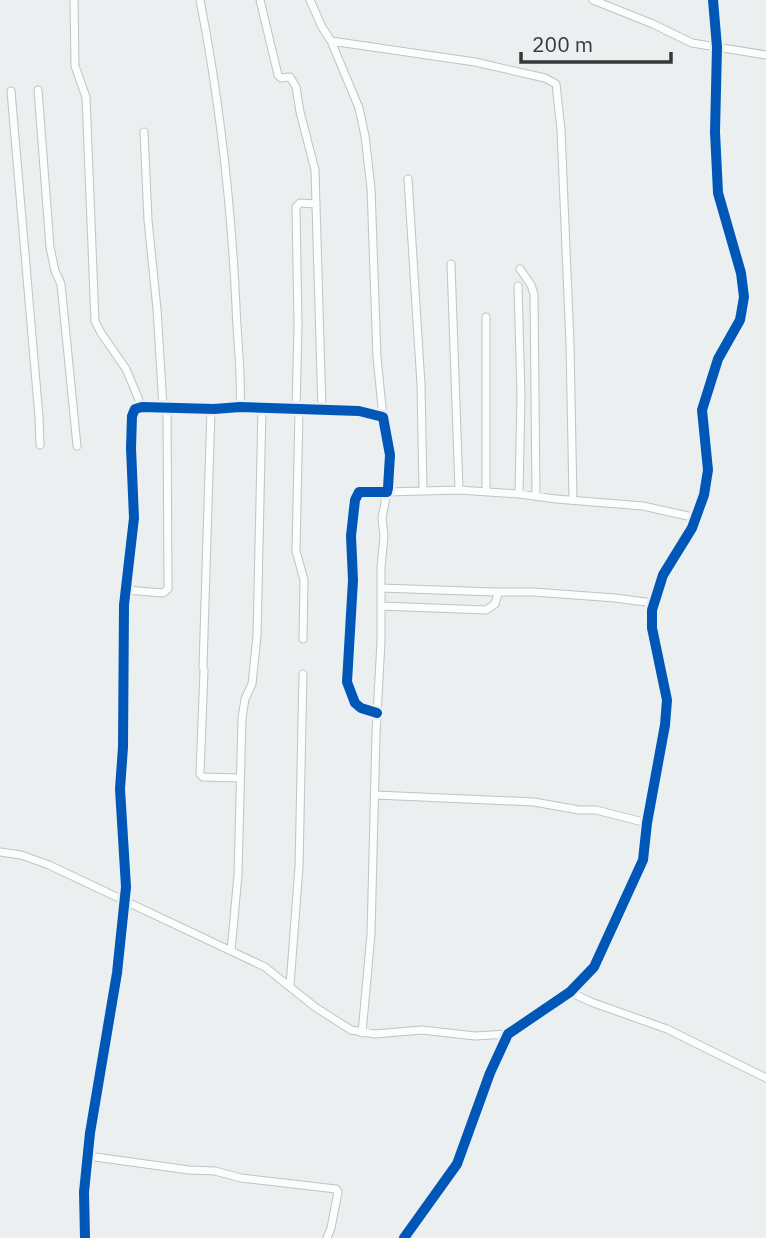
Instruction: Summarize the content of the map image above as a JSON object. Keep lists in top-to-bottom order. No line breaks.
{"scale_bar":"200 m"}
